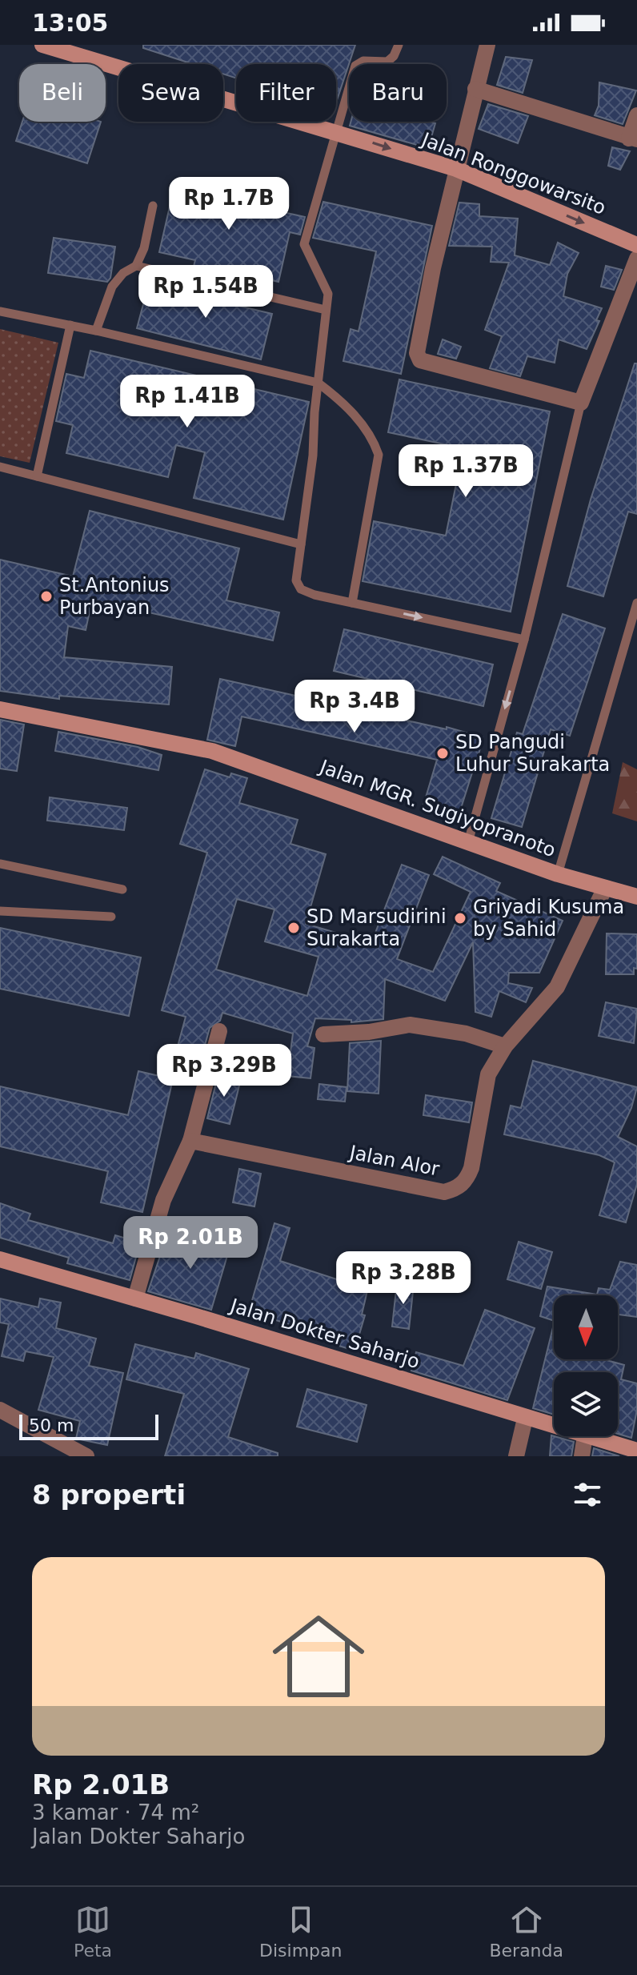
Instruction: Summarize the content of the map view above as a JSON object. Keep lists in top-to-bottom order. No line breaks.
{"streets":{"main road":["Jalan Ronggowarsito","Jalan MGR. Sugiyopranoto","Jalan Dokter Saharjo"],"street":["Jalan Alor"]},"crossings":[["Jalan MGR. Sugiyopranoto","Jalan Alor"]],"one_way":["Jalan Ronggowarsito"],"places":["St.Antonius Purbayan","SD Pangudi Luhur Surakarta","Griyadi Kusuma by Sahid","SD Marsudirini Surakarta"],"scale_bar":"50 m","north":"bottom","page":{"status":"13:05","chip":["Beli","Sewa","Filter","Baru"],"price":["Rp 1.7B","Rp 1.54B","Rp 1.41B","Rp 1.37B","Rp 3.4B","Rp 3.29B","Rp 2.01B","Rp 3.28B"],"scale":"50 m","heading":"8 properti","list":[{"name":"Rp 2.01B","note":"3 kamar · 74 m² · Jalan Dokter Saharjo"}],"tabs":["Peta","Disimpan","Beranda"]}}
